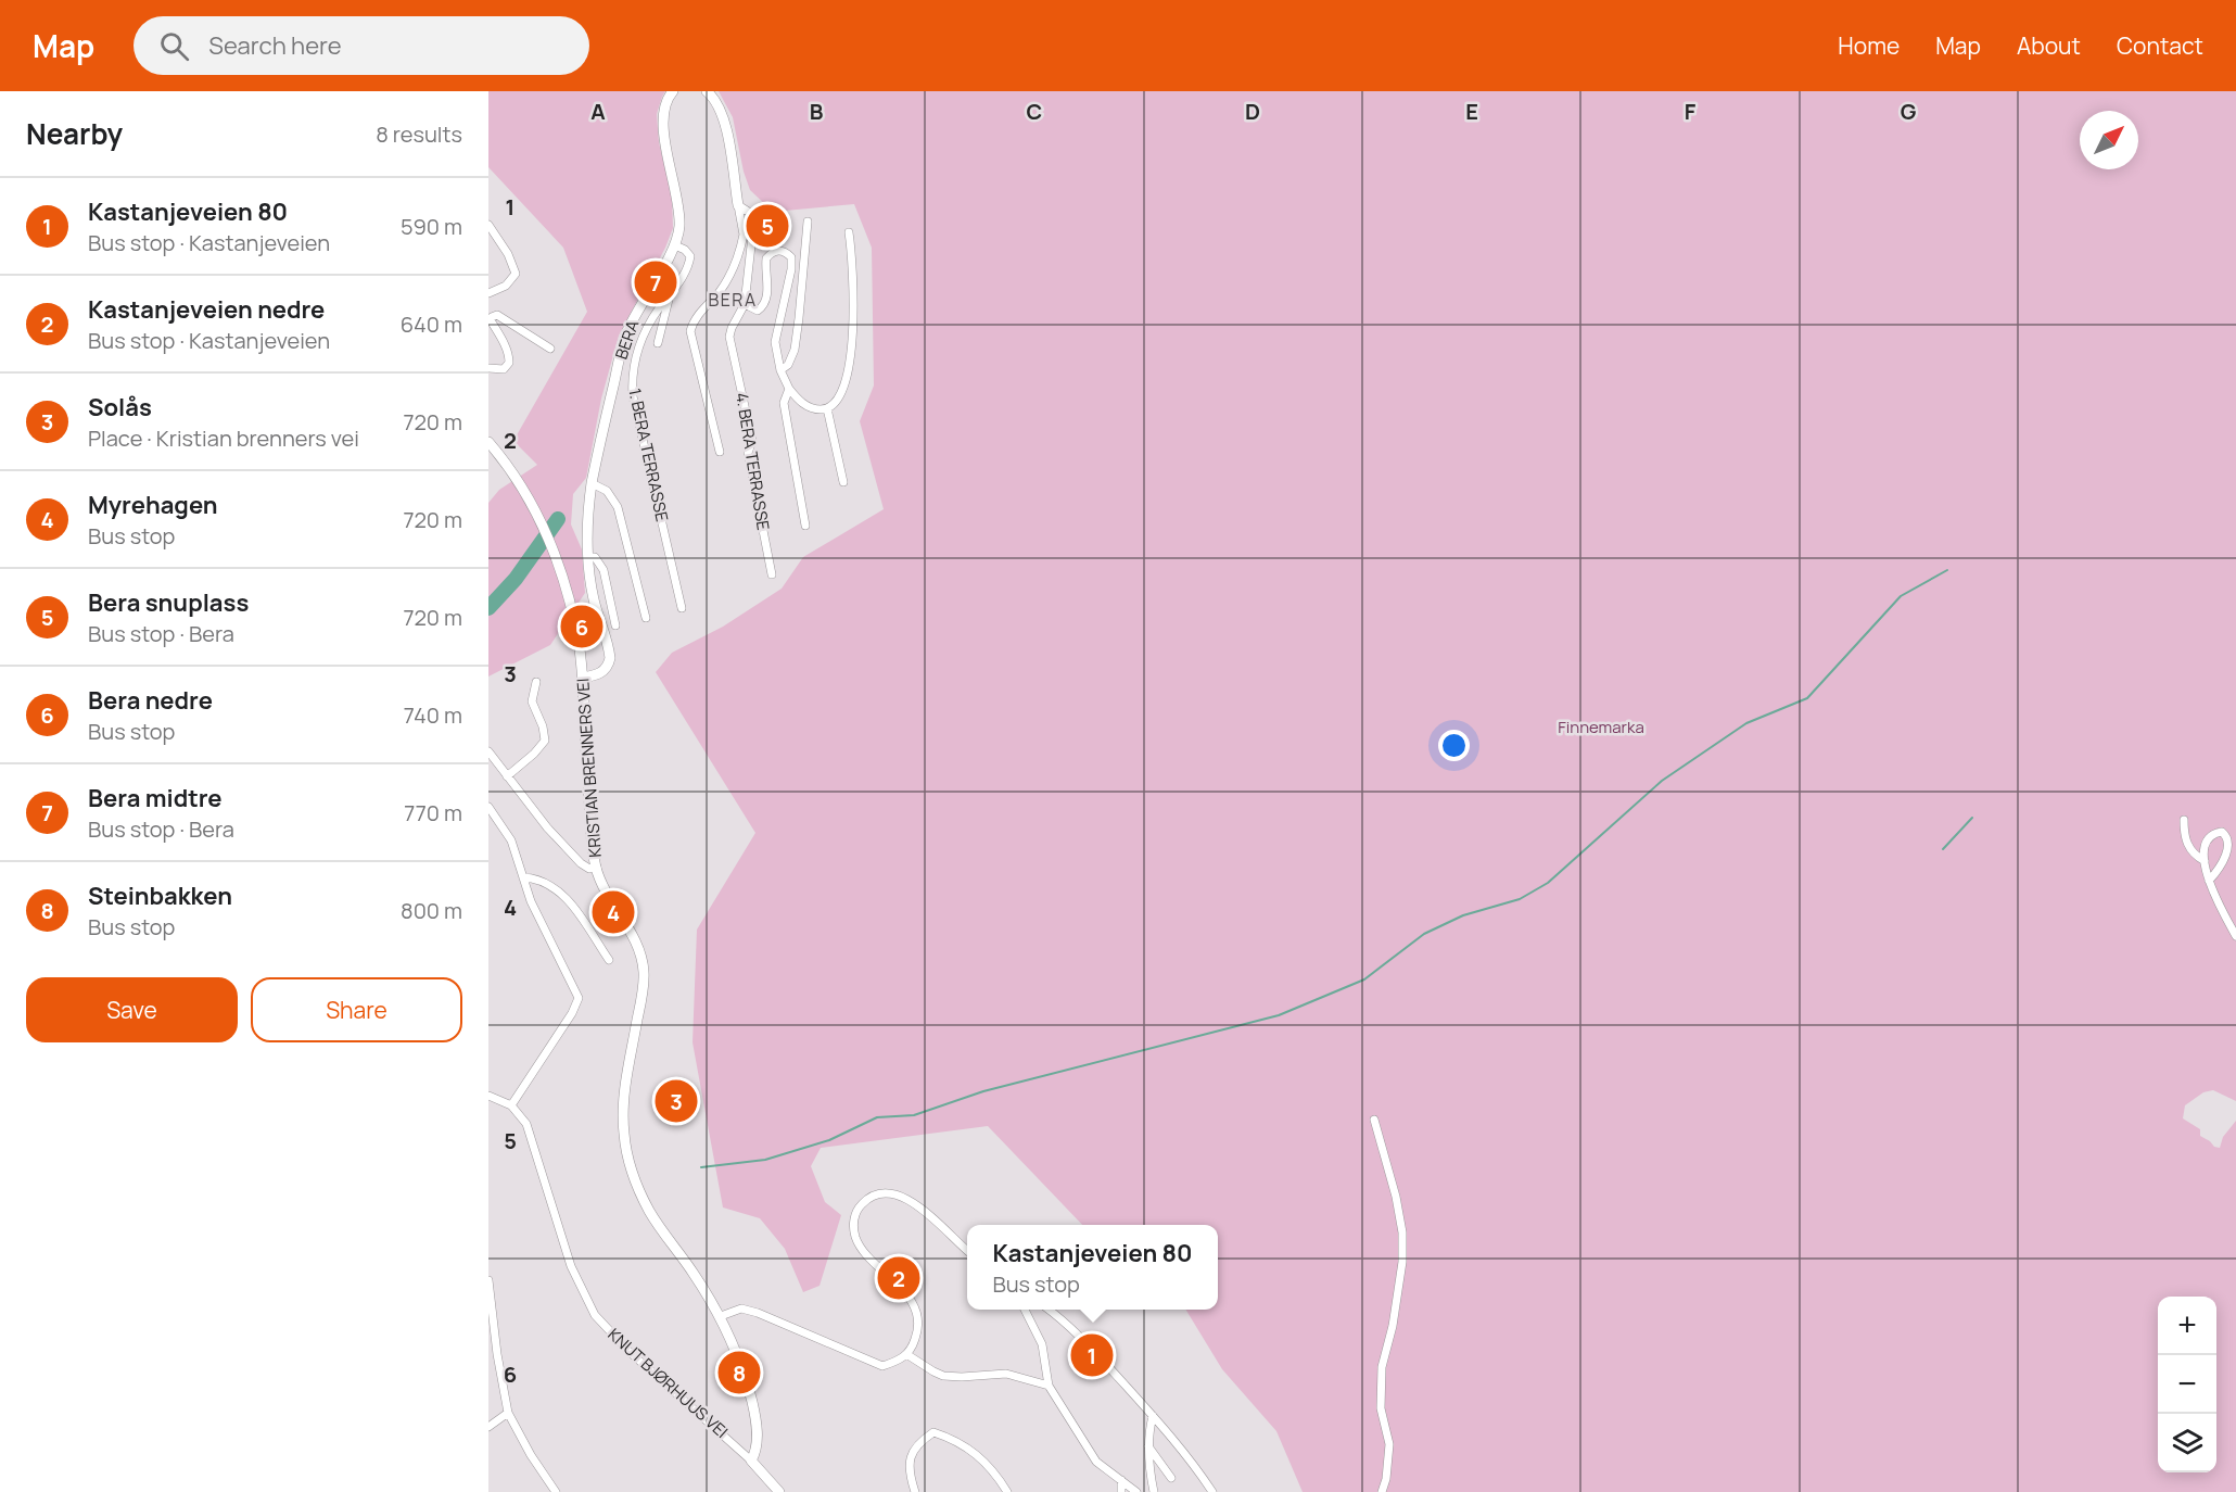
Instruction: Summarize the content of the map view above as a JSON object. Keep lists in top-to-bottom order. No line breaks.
{"streets":{"main road":["BERA","KRISTIAN BRENNERS VEI","KNUT BJØRHUUS VEI"],"street":["1. BERA TERRASSE","4. BERA TERRASSE"]},"crossings":[["BERA","1. BERA TERRASSE"],["BERA","KRISTIAN BRENNERS VEI"],["KRISTIAN BRENNERS VEI","KNUT BJØRHUUS VEI"]],"districts":["BERA"],"parks":["Finnemarka"],"north":"top right","page":{"header":"Map","search":"Search here","nav":["Home","Map","About","Contact"],"heading":["Nearby","8 results"],"list":[{"mark":"1","name":"Kastanjeveien 80","note":"Bus stop · Kastanjeveien","value":"590 m"},{"mark":"2","name":"Kastanjeveien nedre","note":"Bus stop · Kastanjeveien","value":"640 m"},{"mark":"3","name":"Solås","note":"Place · Kristian brenners vei","value":"720 m"},{"mark":"4","name":"Myrehagen","note":"Bus stop","value":"720 m"},{"mark":"5","name":"Bera snuplass","note":"Bus stop · Bera","value":"720 m"},{"mark":"6","name":"Bera nedre","note":"Bus stop","value":"740 m"},{"mark":"7","name":"Bera midtre","note":"Bus stop · Bera","value":"770 m"},{"mark":"8","name":"Steinbakken","note":"Bus stop","value":"800 m"}],"pins":["5","7","6","4","3","2","1","8"],"buttons":["Save","Share"],"popup":["Kastanjeveien 80","Bus stop"],"map_buttons":["+","−"]},"grid":{"columns":["A","B","C","D","E","F","G"],"rows":["1","2","3","4","5","6"]}}
